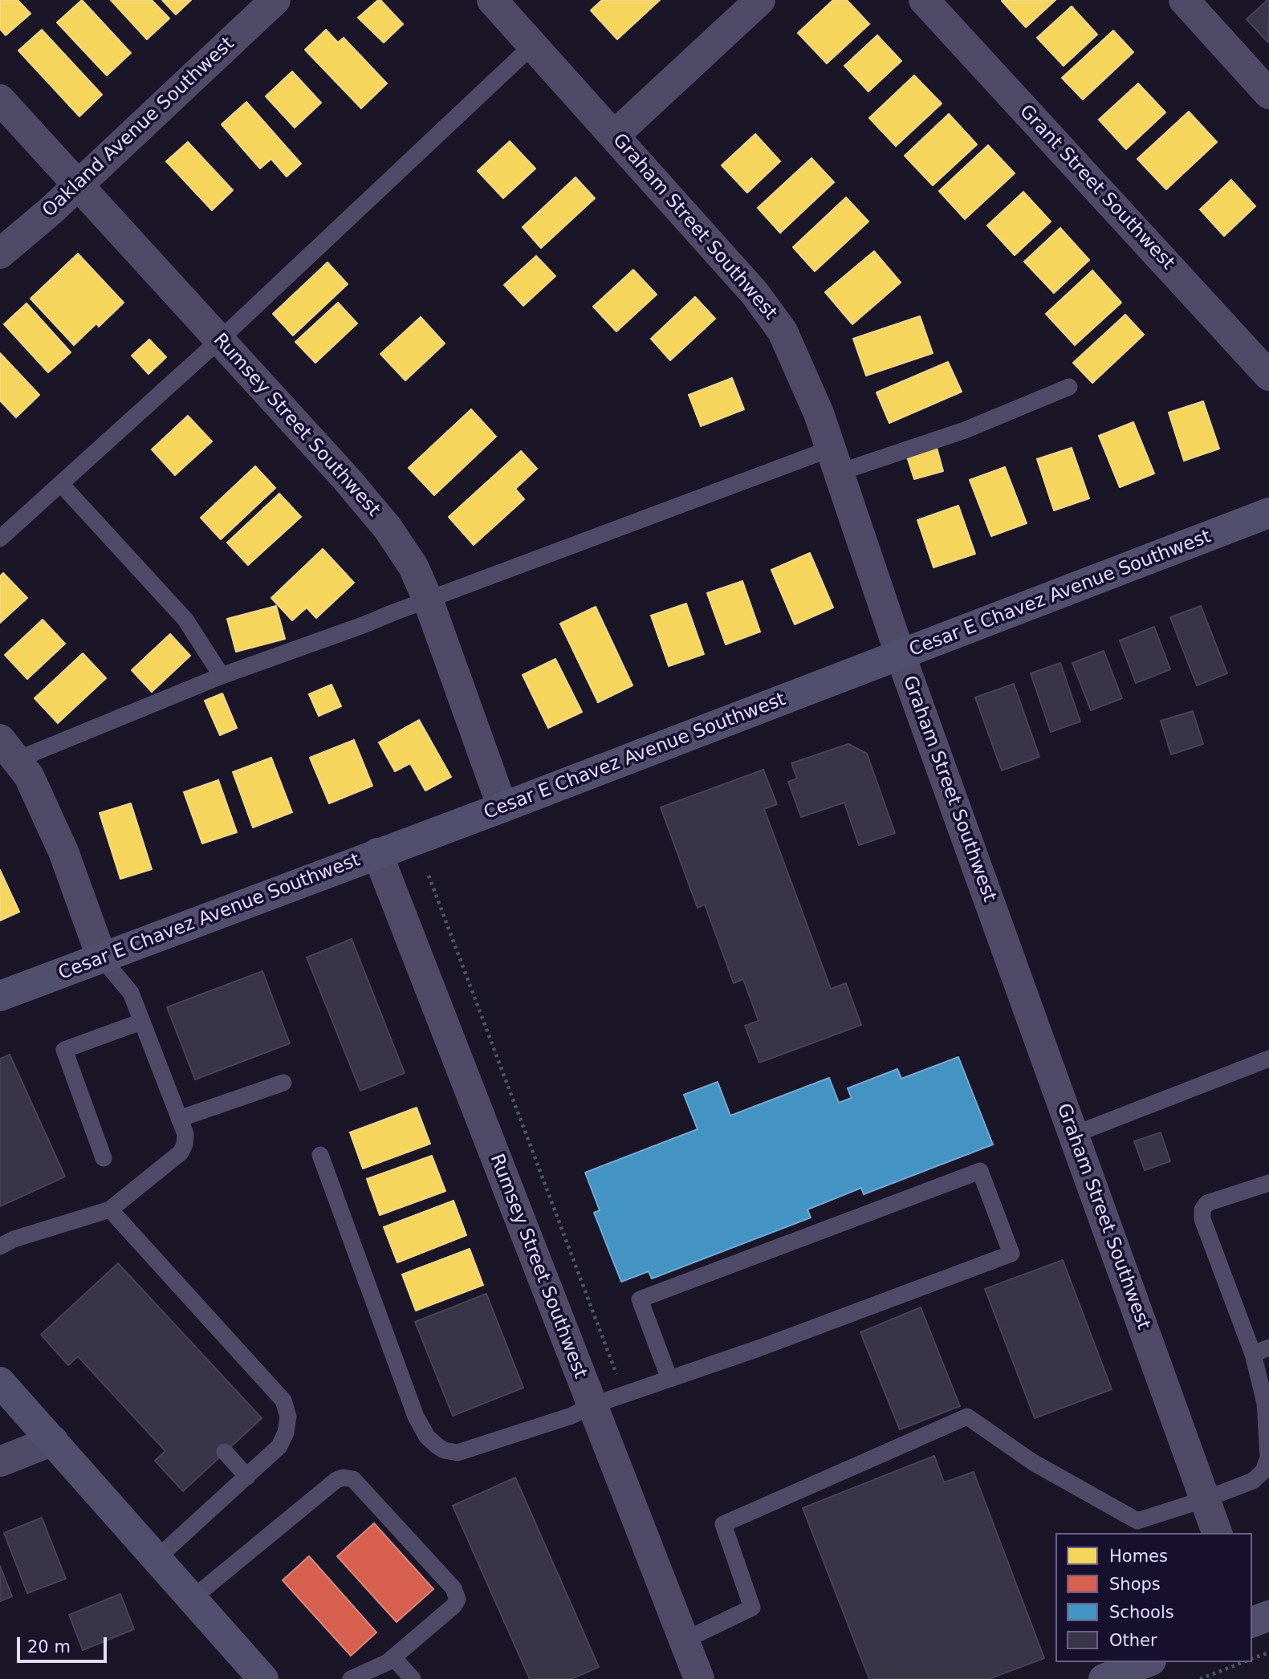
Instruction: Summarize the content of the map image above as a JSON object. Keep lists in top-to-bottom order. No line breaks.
{"streets":{"main road":["Cesar E Chavez Avenue Southwest"],"street":["Oakland Avenue Southwest","Grant Street Southwest","Graham Street Southwest","Rumsey Street Southwest"]},"crossings":[["Oakland Avenue Southwest","Rumsey Street Southwest"],["Graham Street Southwest","Cesar E Chavez Avenue Southwest"],["Rumsey Street Southwest","Cesar E Chavez Avenue Southwest"]],"legend":["Homes","Shops","Schools","Other"],"scale_bar":"20 m"}
